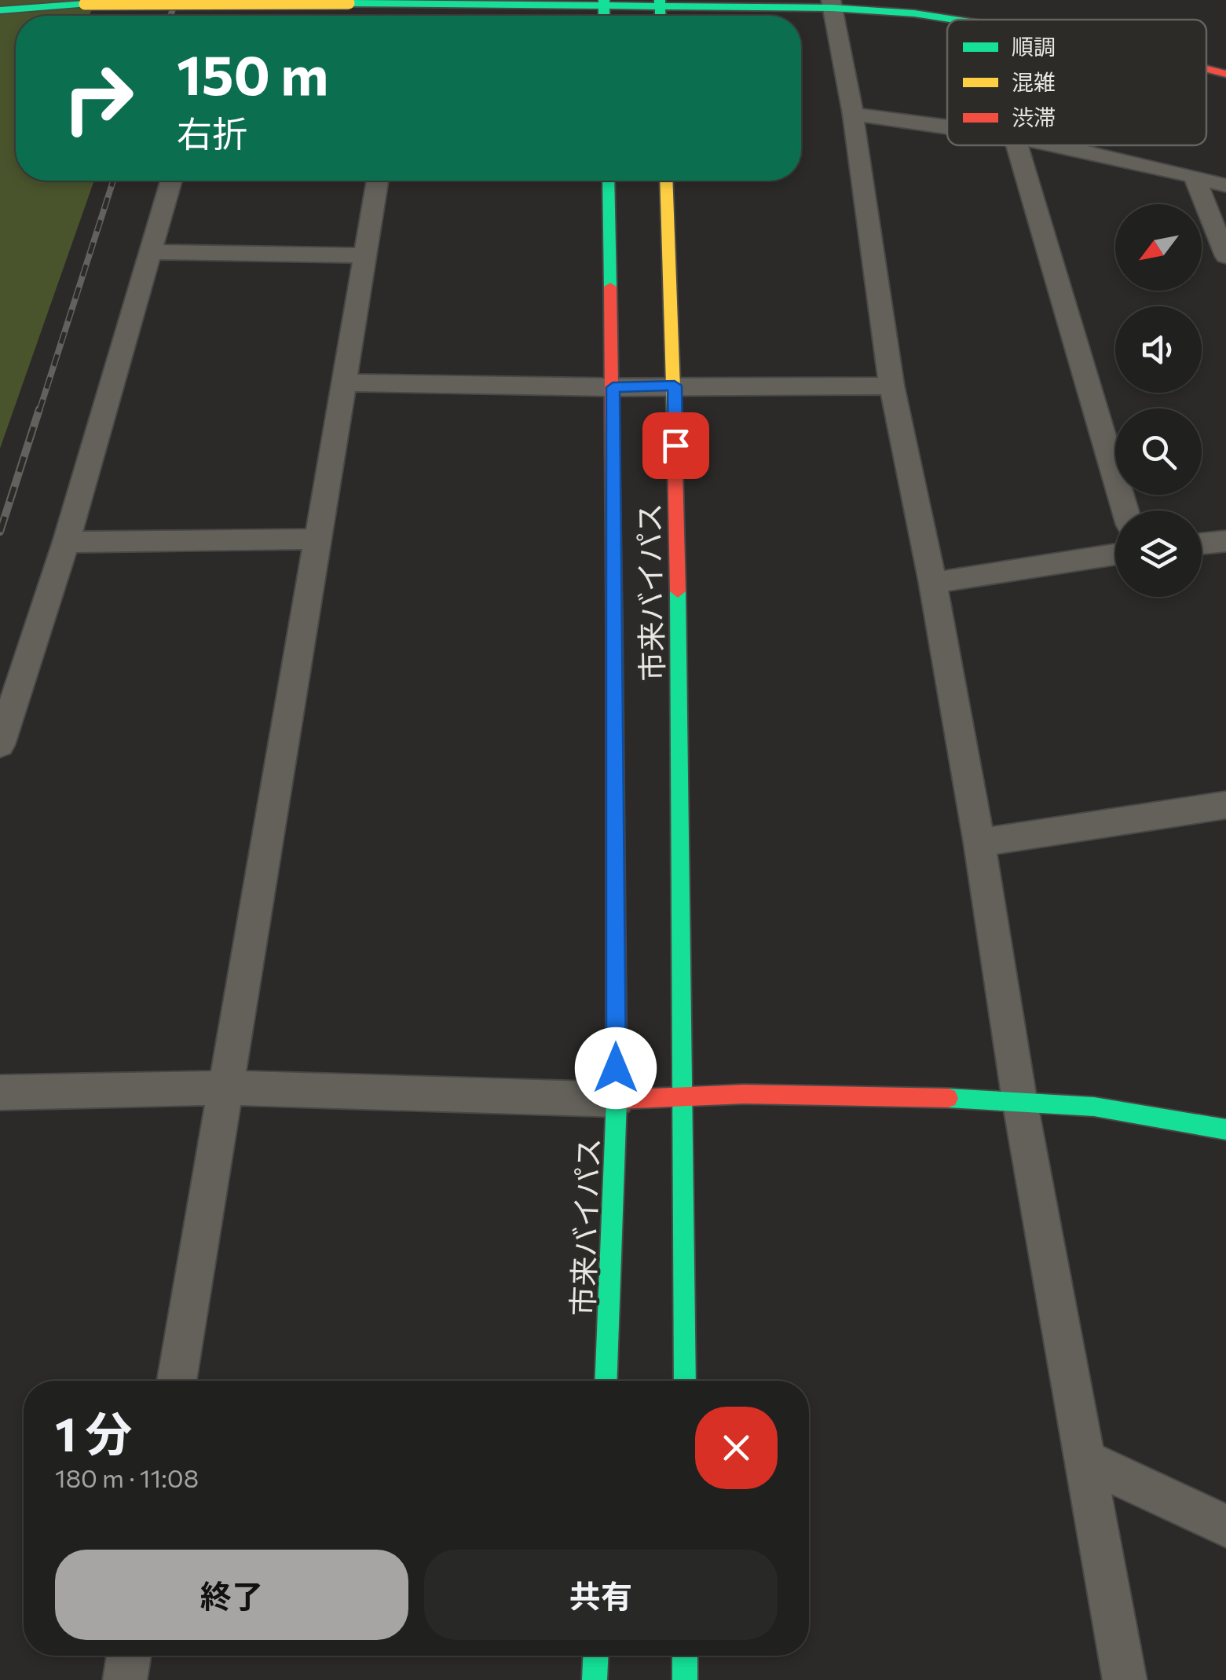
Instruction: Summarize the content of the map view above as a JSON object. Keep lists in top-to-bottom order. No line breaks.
{"streets":{"main road":["市来バイパス"]},"legend":["順調","混雑","渋滞"],"north":"bottom left","page":{"turn":["150 m","右折"],"heading":["1 分","180 m · 11:08"],"buttons":["終了","共有"]}}
